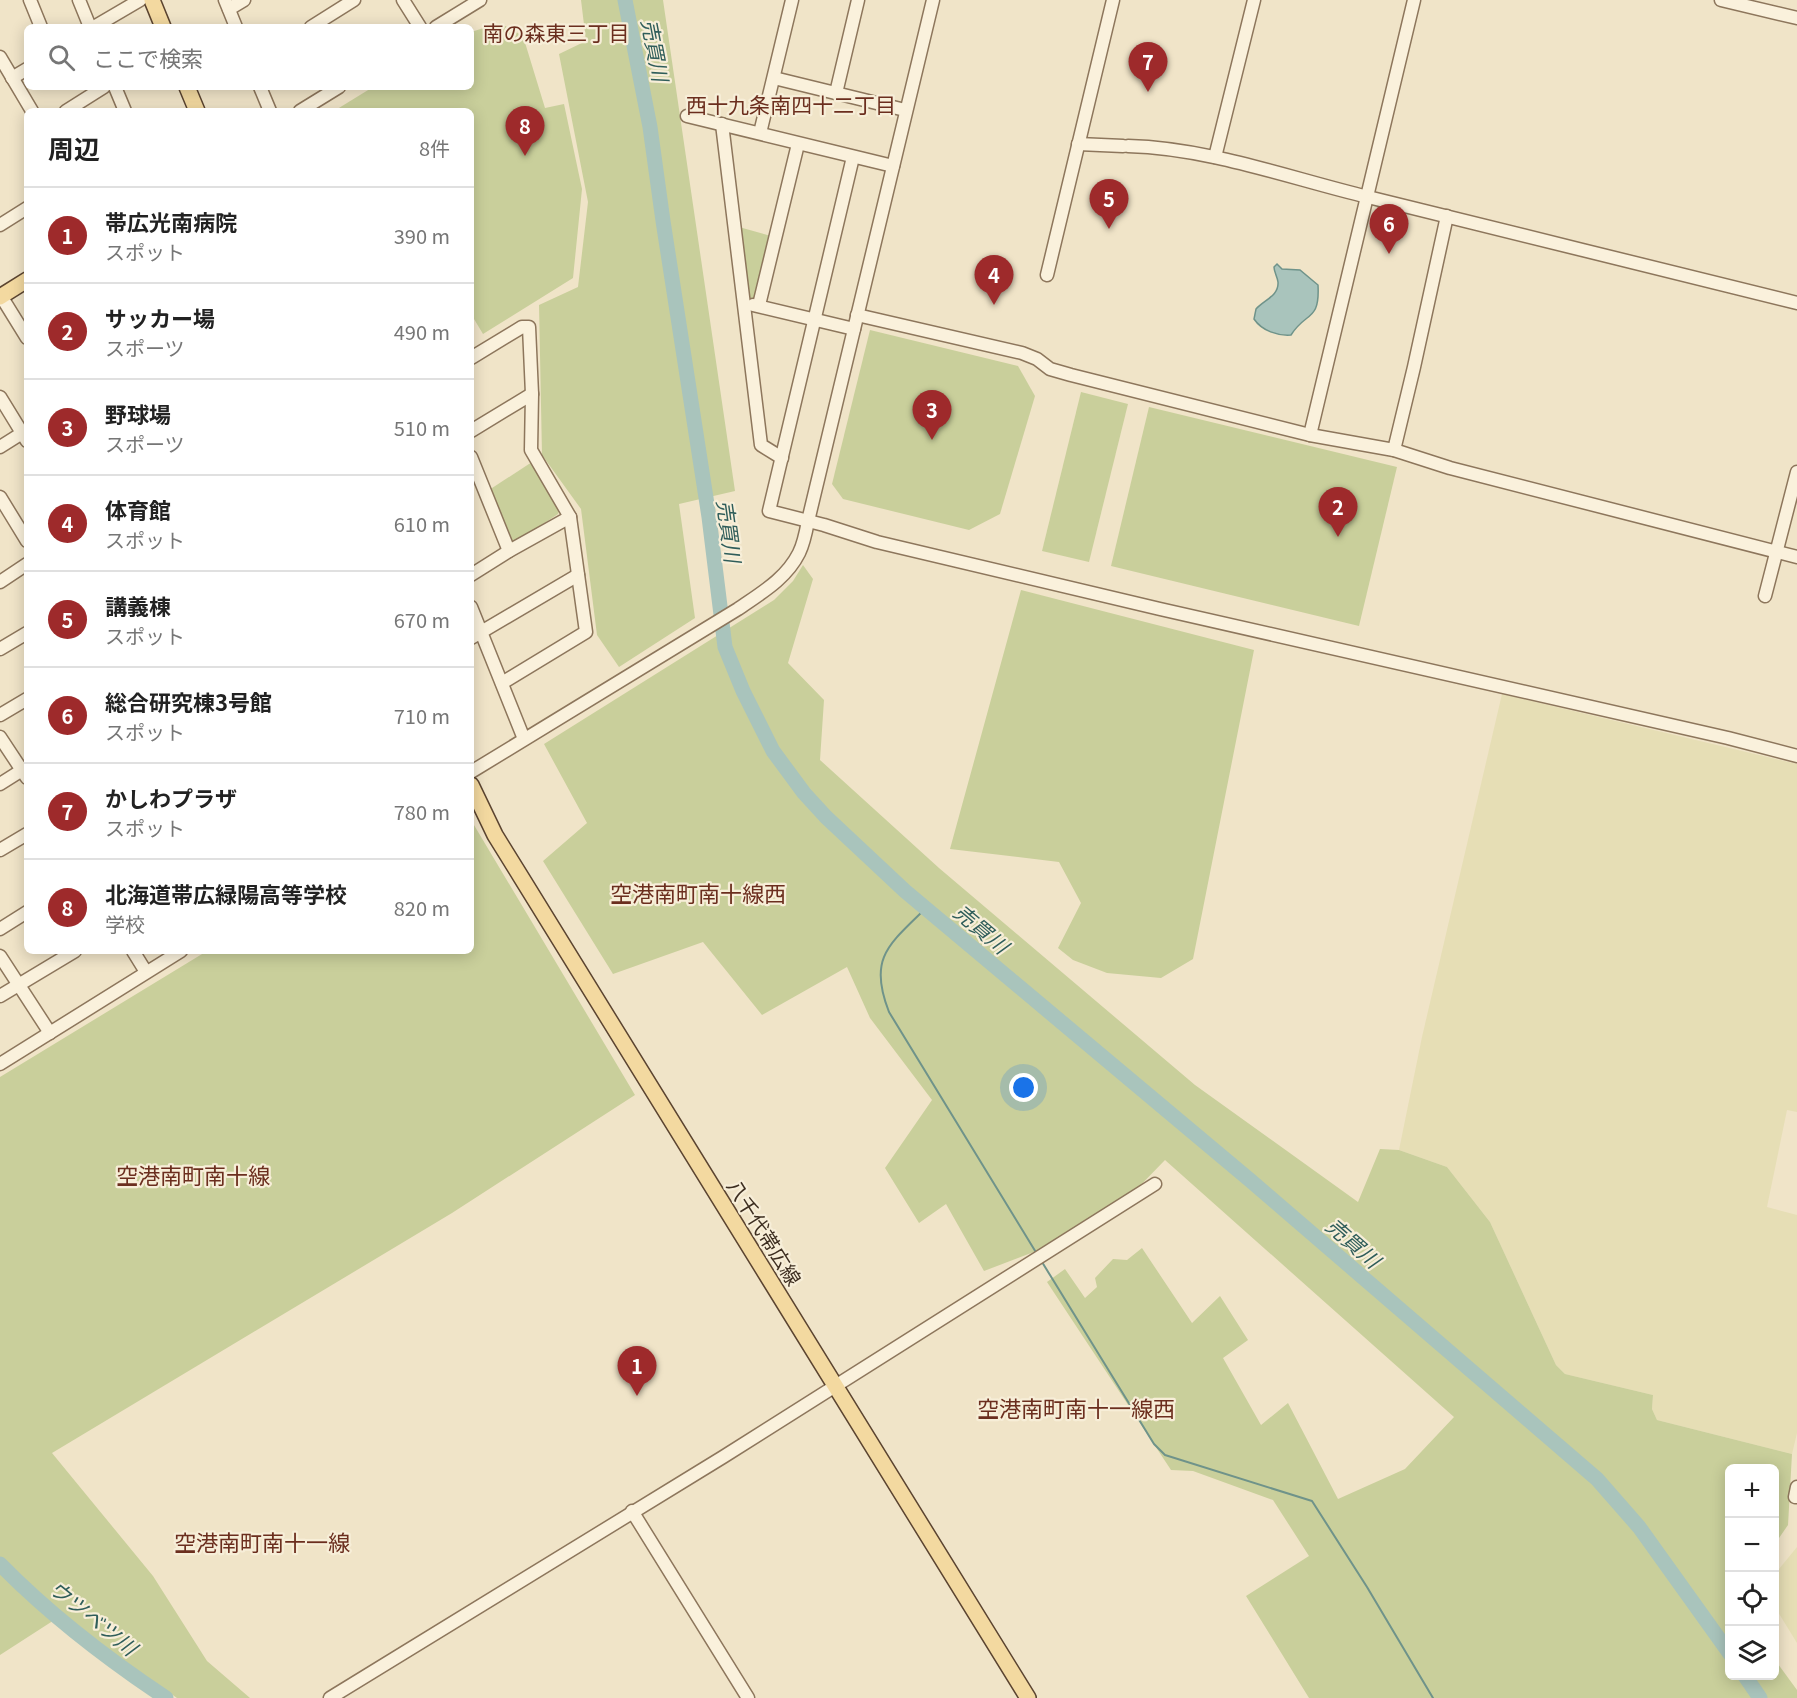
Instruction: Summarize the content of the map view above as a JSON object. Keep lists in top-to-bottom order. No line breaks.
{"streets":{"main road":["八千代帯広線"]},"districts":["南の森東三丁目","西十九条南四十二丁目","空港南町南十線西","空港南町南十線","空港南町南十一線西","空港南町南十一線"],"water":["売買川","ウツベツ川"],"page":{"search":"ここで検索","pins":["7","8","5","6","4","3","2","1"],"heading":["周辺","8件"],"list":[{"mark":"1","name":"帯広光南病院","note":"スポット","value":"390 m"},{"mark":"2","name":"サッカー場","note":"スポーツ","value":"490 m"},{"mark":"3","name":"野球場","note":"スポーツ","value":"510 m"},{"mark":"4","name":"体育館","note":"スポット","value":"610 m"},{"mark":"5","name":"講義棟","note":"スポット","value":"670 m"},{"mark":"6","name":"総合研究棟3号館","note":"スポット","value":"710 m"},{"mark":"7","name":"かしわプラザ","note":"スポット","value":"780 m"},{"mark":"8","name":"北海道帯広緑陽高等学校","note":"学校","value":"820 m"}],"map_buttons":["+","−"]}}
